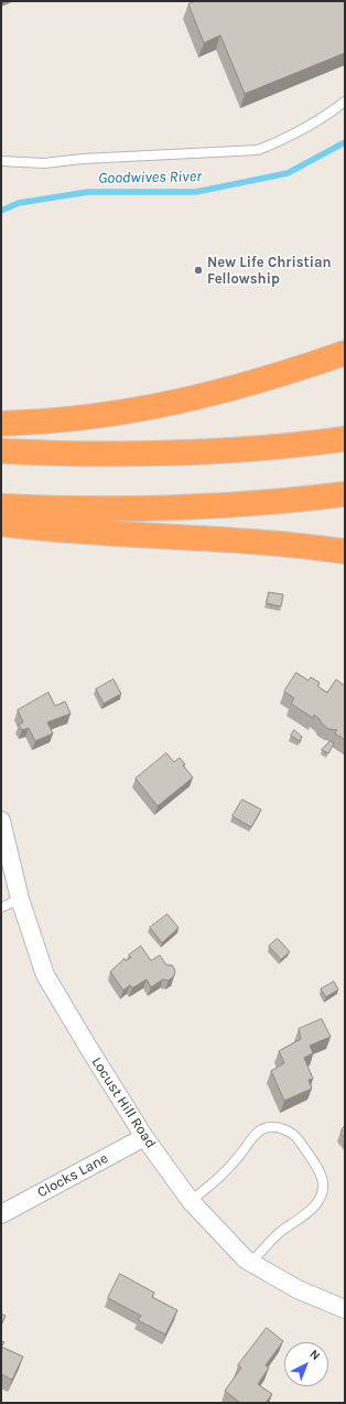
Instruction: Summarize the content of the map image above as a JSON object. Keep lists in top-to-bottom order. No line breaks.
{"streets":{"street":["Locust Hill Road","Clocks Lane"]},"crossings":[["Locust Hill Road","Clocks Lane"]],"water":["Goodwives River"],"places":["New Life Christian Fellowship"],"north":"top right"}
